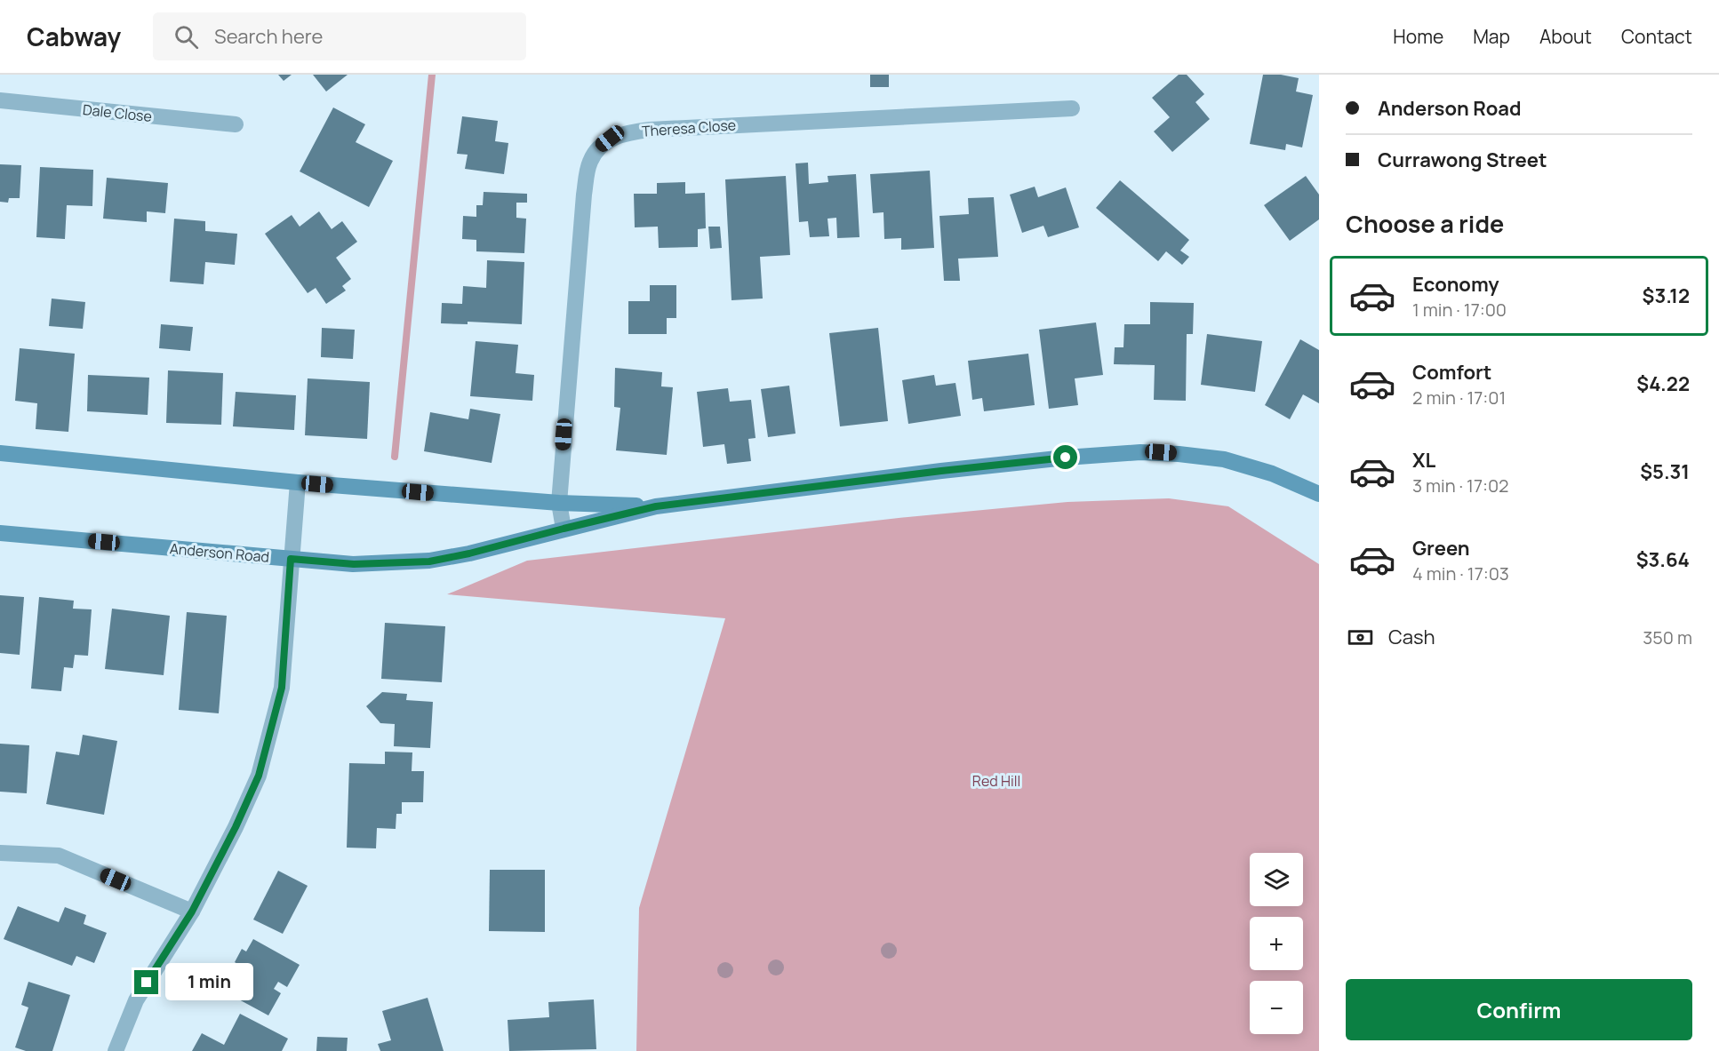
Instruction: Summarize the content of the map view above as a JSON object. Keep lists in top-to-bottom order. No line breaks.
{"streets":{"street":["Dale Close","Theresa Close","Anderson Road"]},"crossings":[["Theresa Close","Anderson Road"]],"parks":["Red Hill"],"page":{"header":"Cabway","search":"Search here","nav":["Home","Map","About","Contact"],"banner":["Anderson Road","Currawong Street"],"heading":"Choose a ride","list":[{"name":"Economy","note":"1 min · 17:00","value":"$3.12"},{"name":"Comfort","note":"2 min · 17:01","value":"$4.22"},{"name":"XL","note":"3 min · 17:02","value":"$5.31"},{"name":"Green","note":"4 min · 17:03","value":"$3.64"}],"pay":["Cash","350 m"],"map_buttons":["+","−"],"bubble":"1 min","buttons":"Confirm"}}
